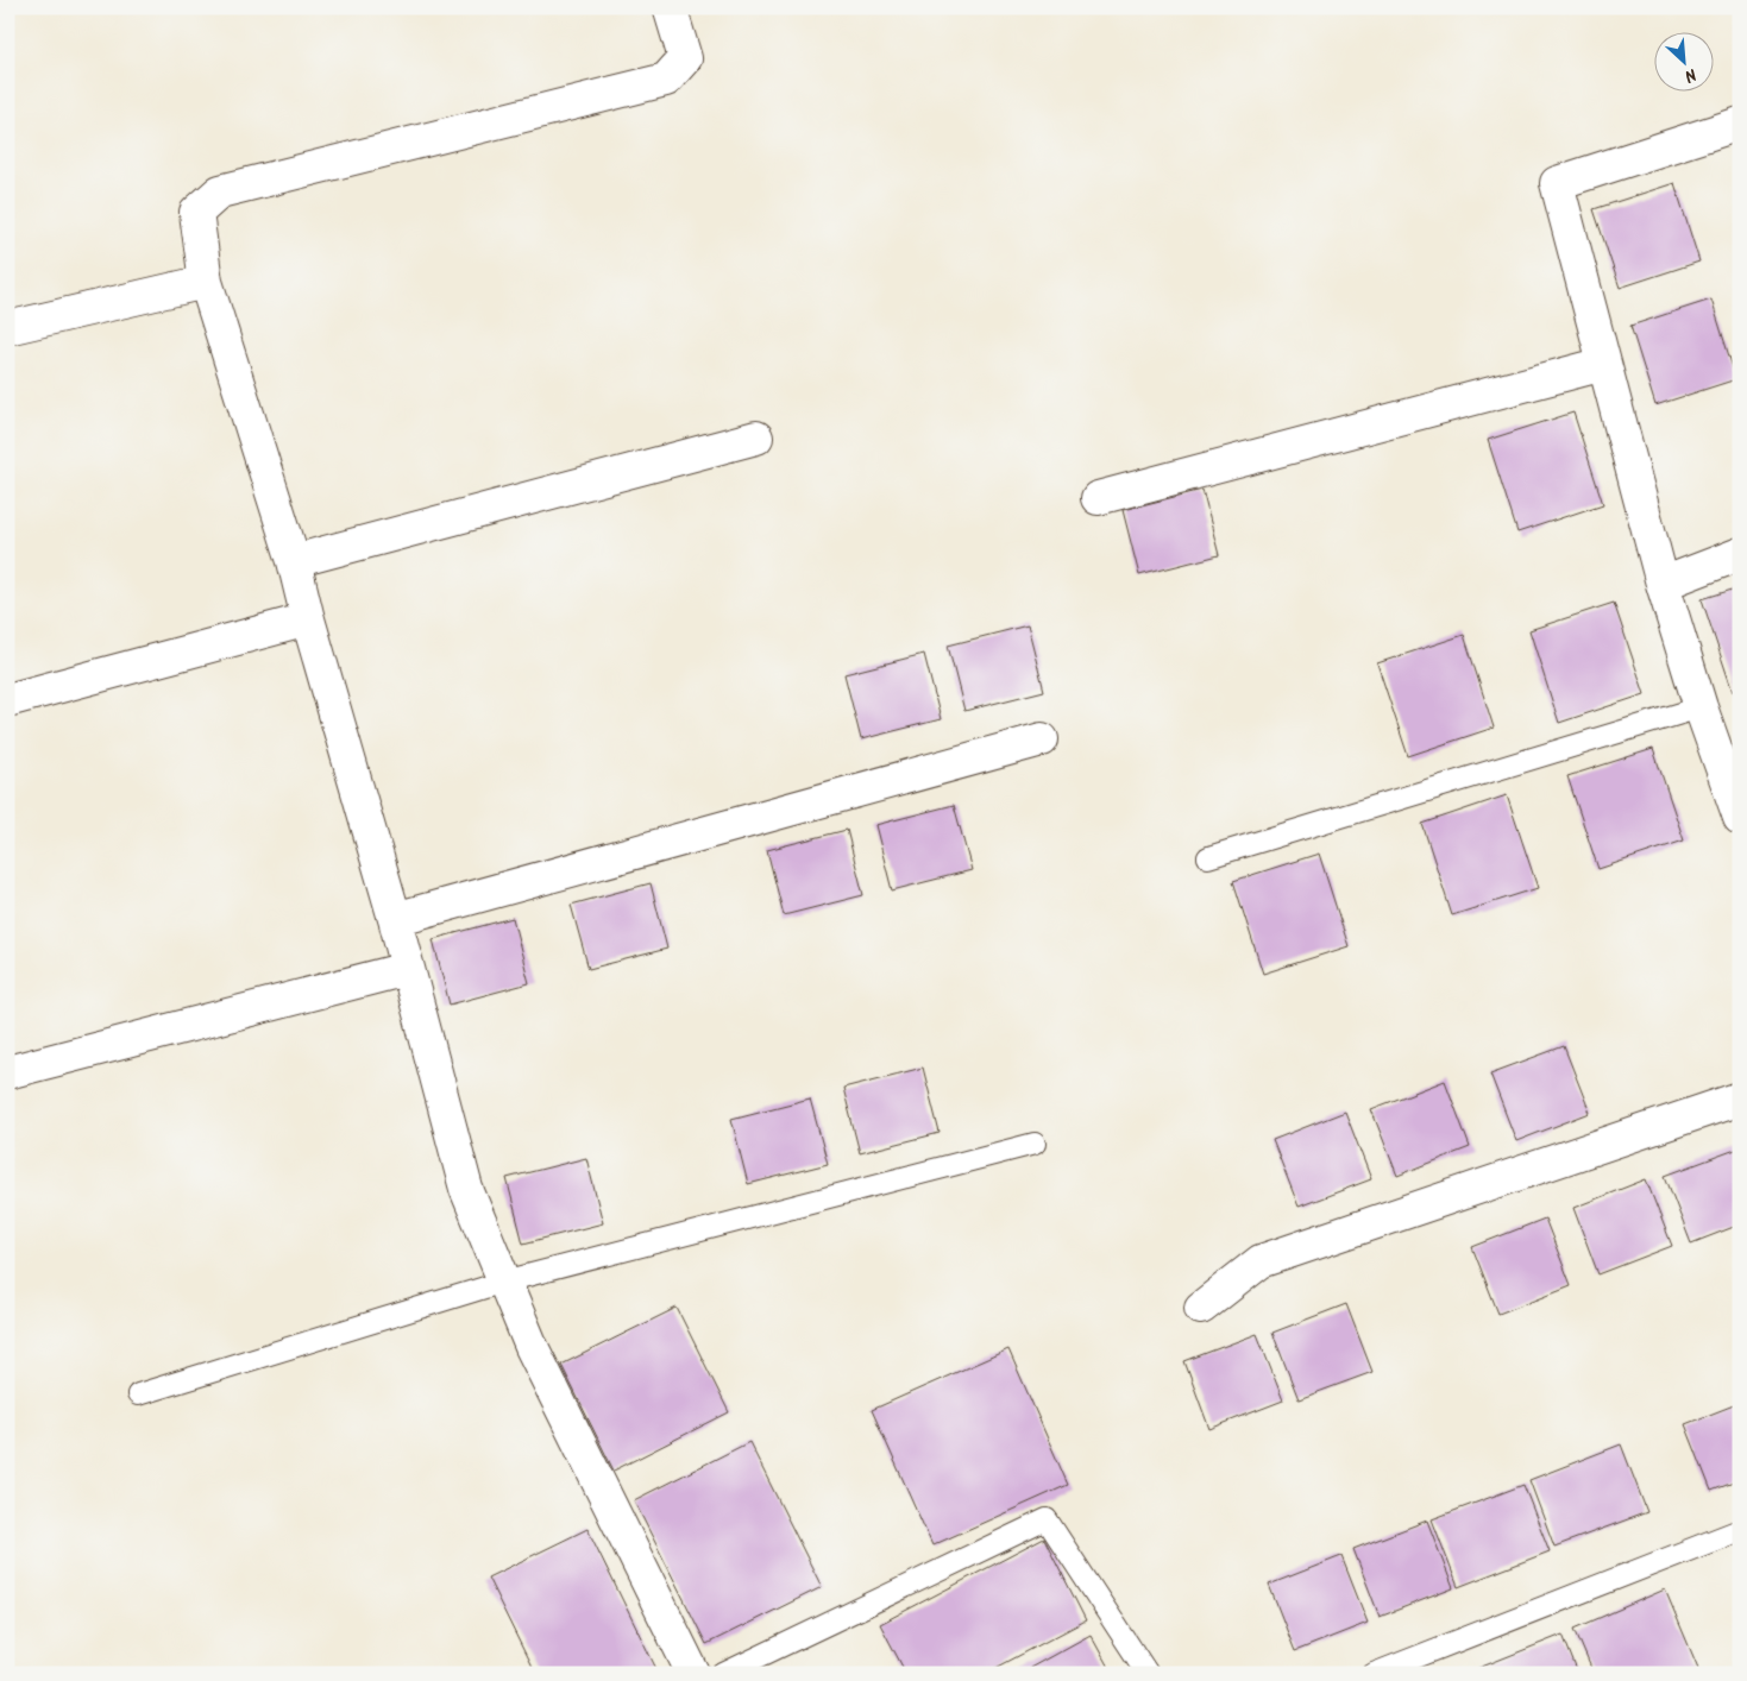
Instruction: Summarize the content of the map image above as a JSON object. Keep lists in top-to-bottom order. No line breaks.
{"north":"bottom right"}
